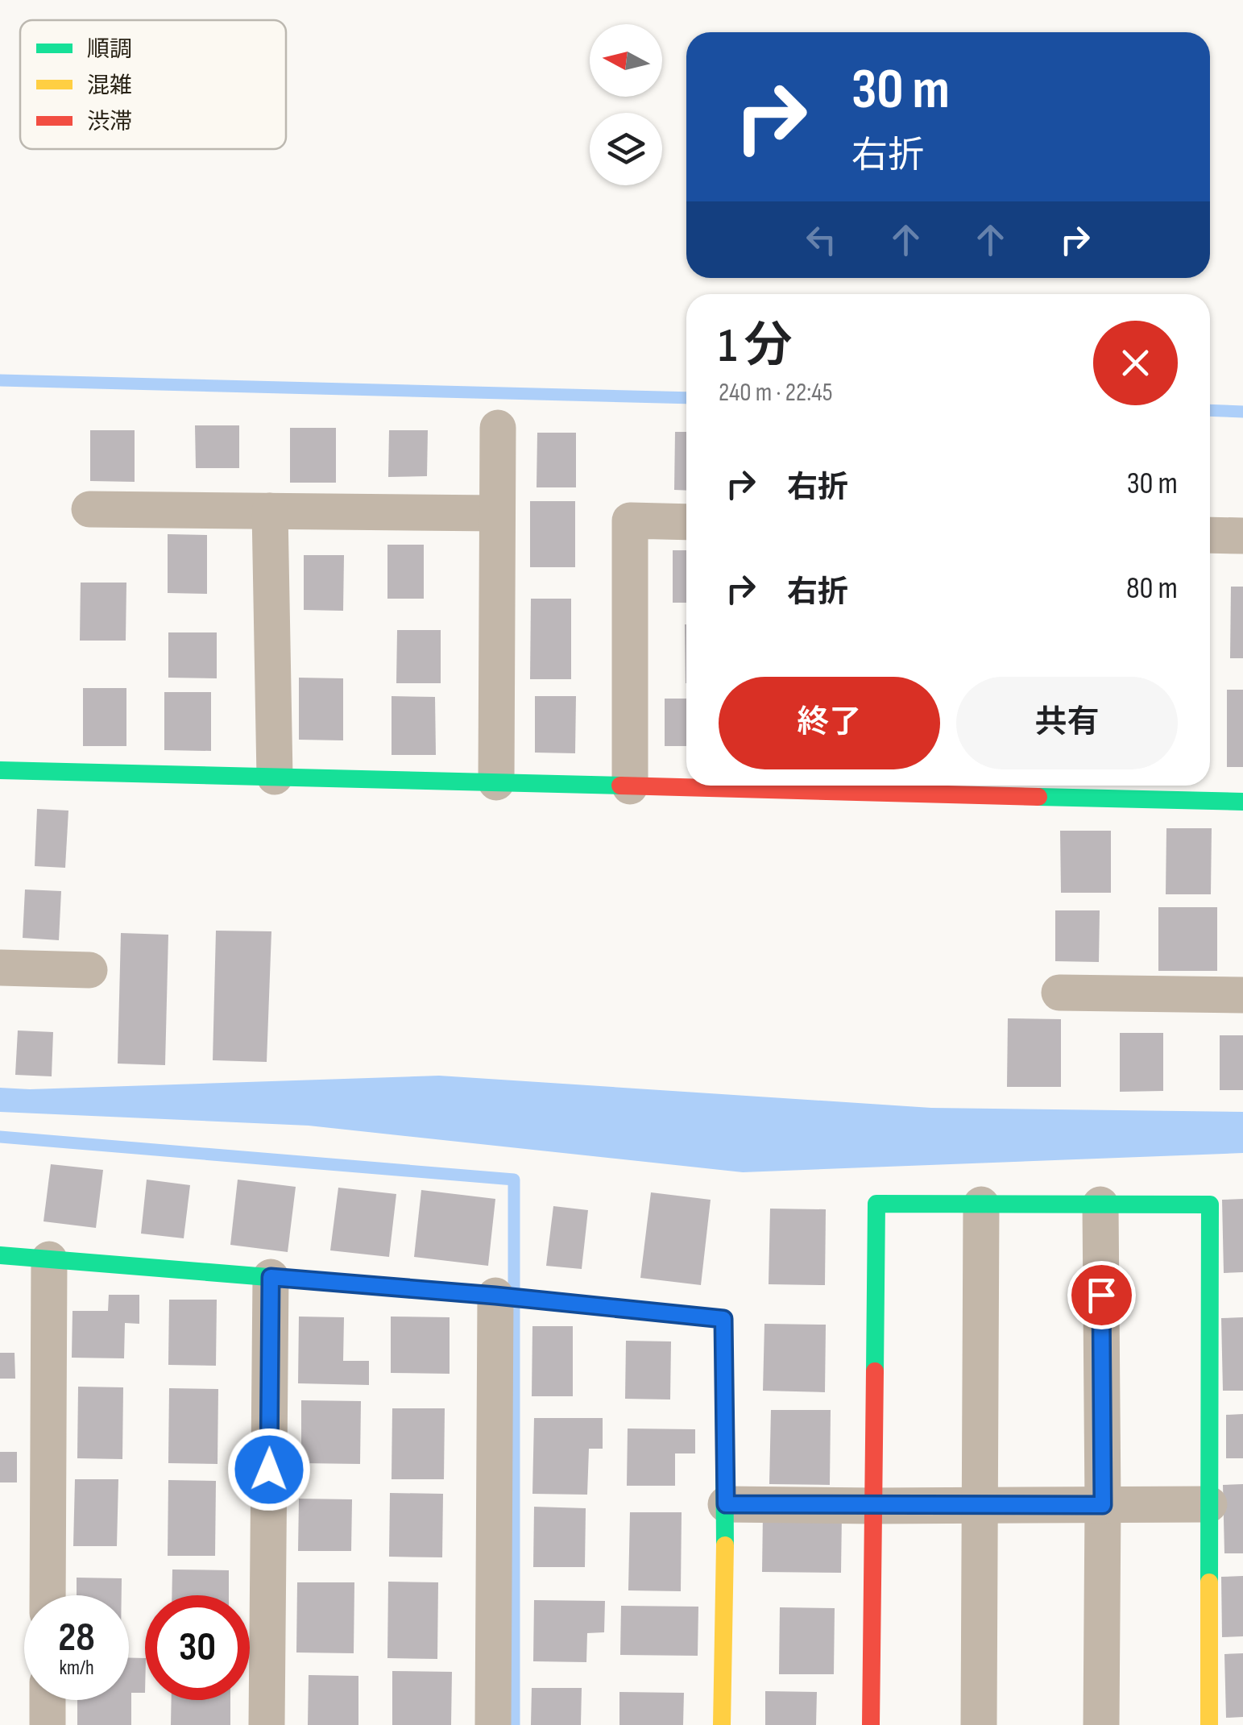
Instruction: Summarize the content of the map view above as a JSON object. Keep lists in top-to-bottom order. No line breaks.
{"legend":["順調","混雑","渋滞"],"north":"left","page":{"turn":["30 m","右折"],"heading":["1 分","240 m · 22:45"],"list":[{"name":"右折","value":"30 m"},{"name":"右折","value":"80 m"}],"buttons":["終了","共有"],"speed":"28 km/h","limit":"30"}}
